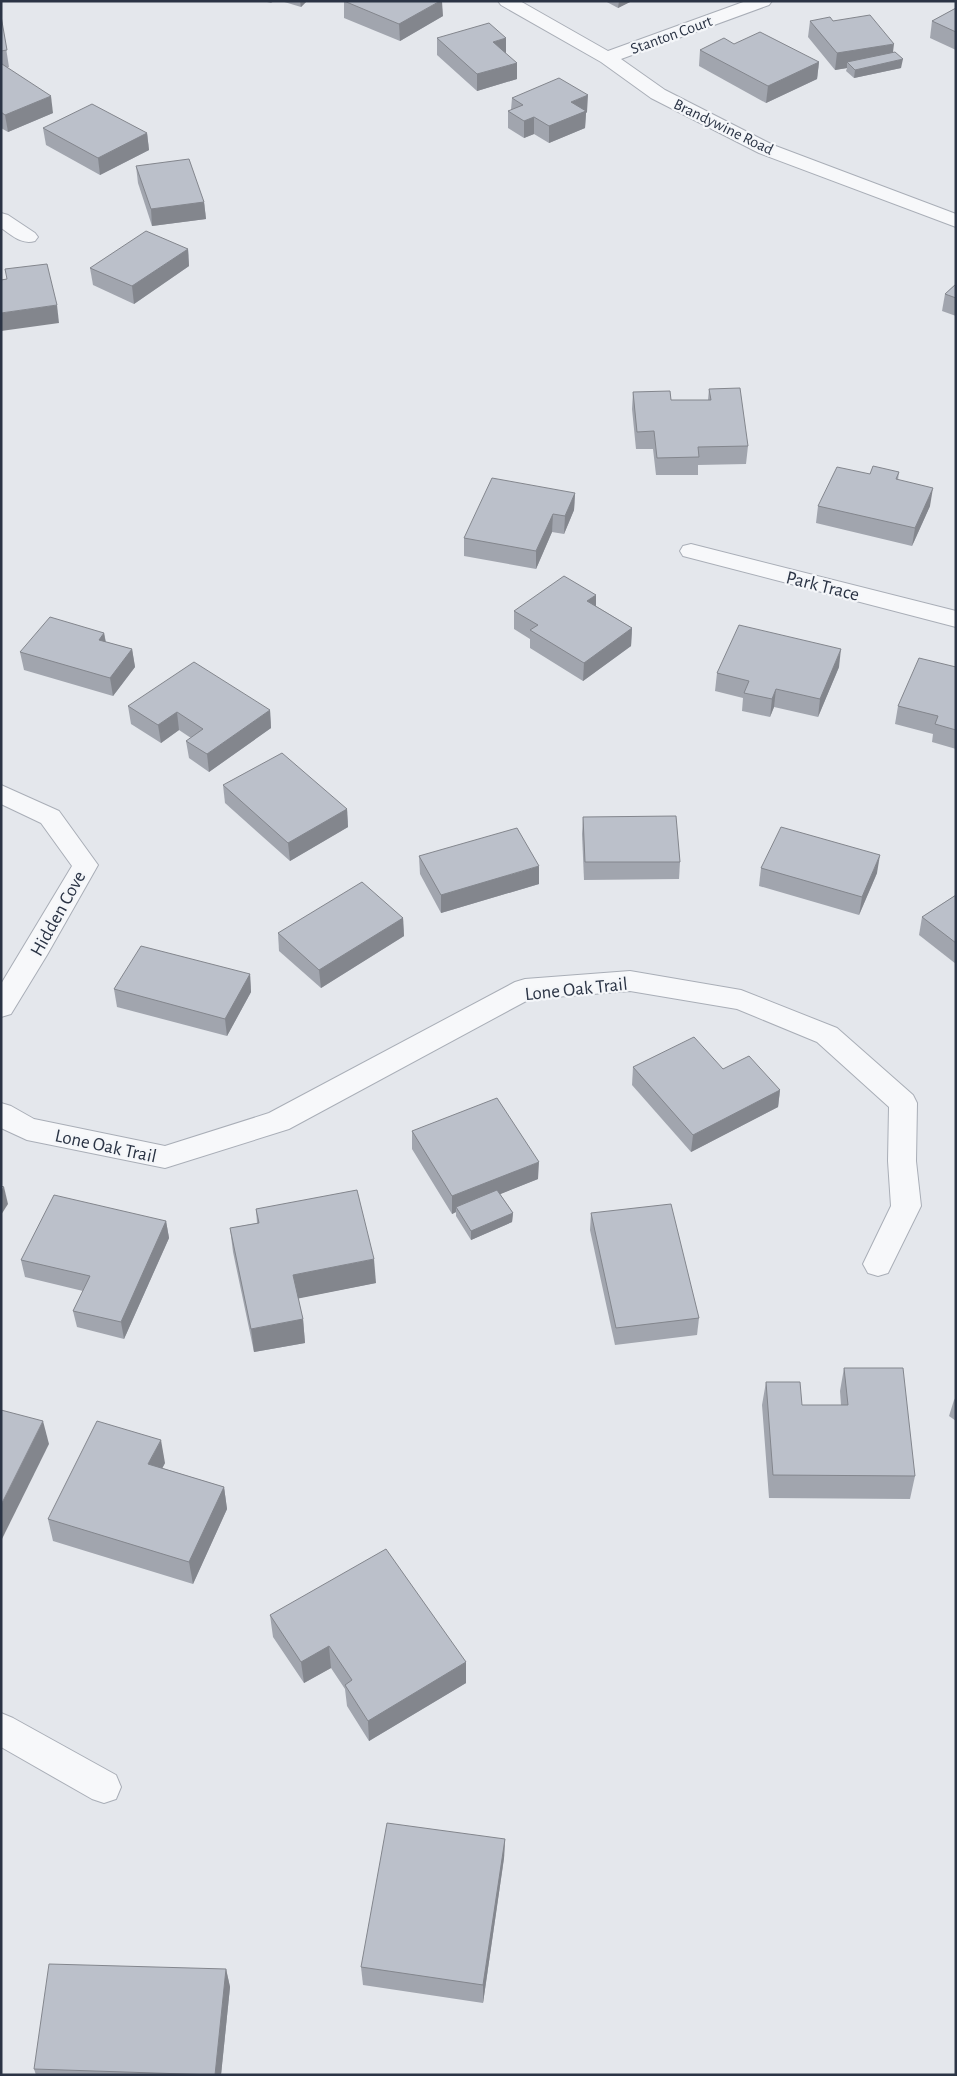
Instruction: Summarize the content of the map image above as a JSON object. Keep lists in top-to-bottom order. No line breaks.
{"streets":{"street":["Stanton Court","Brandywine Road","Park Trace","Hidden Cove","Lone Oak Trail"]},"crossings":[["Stanton Court","Brandywine Road"]]}
